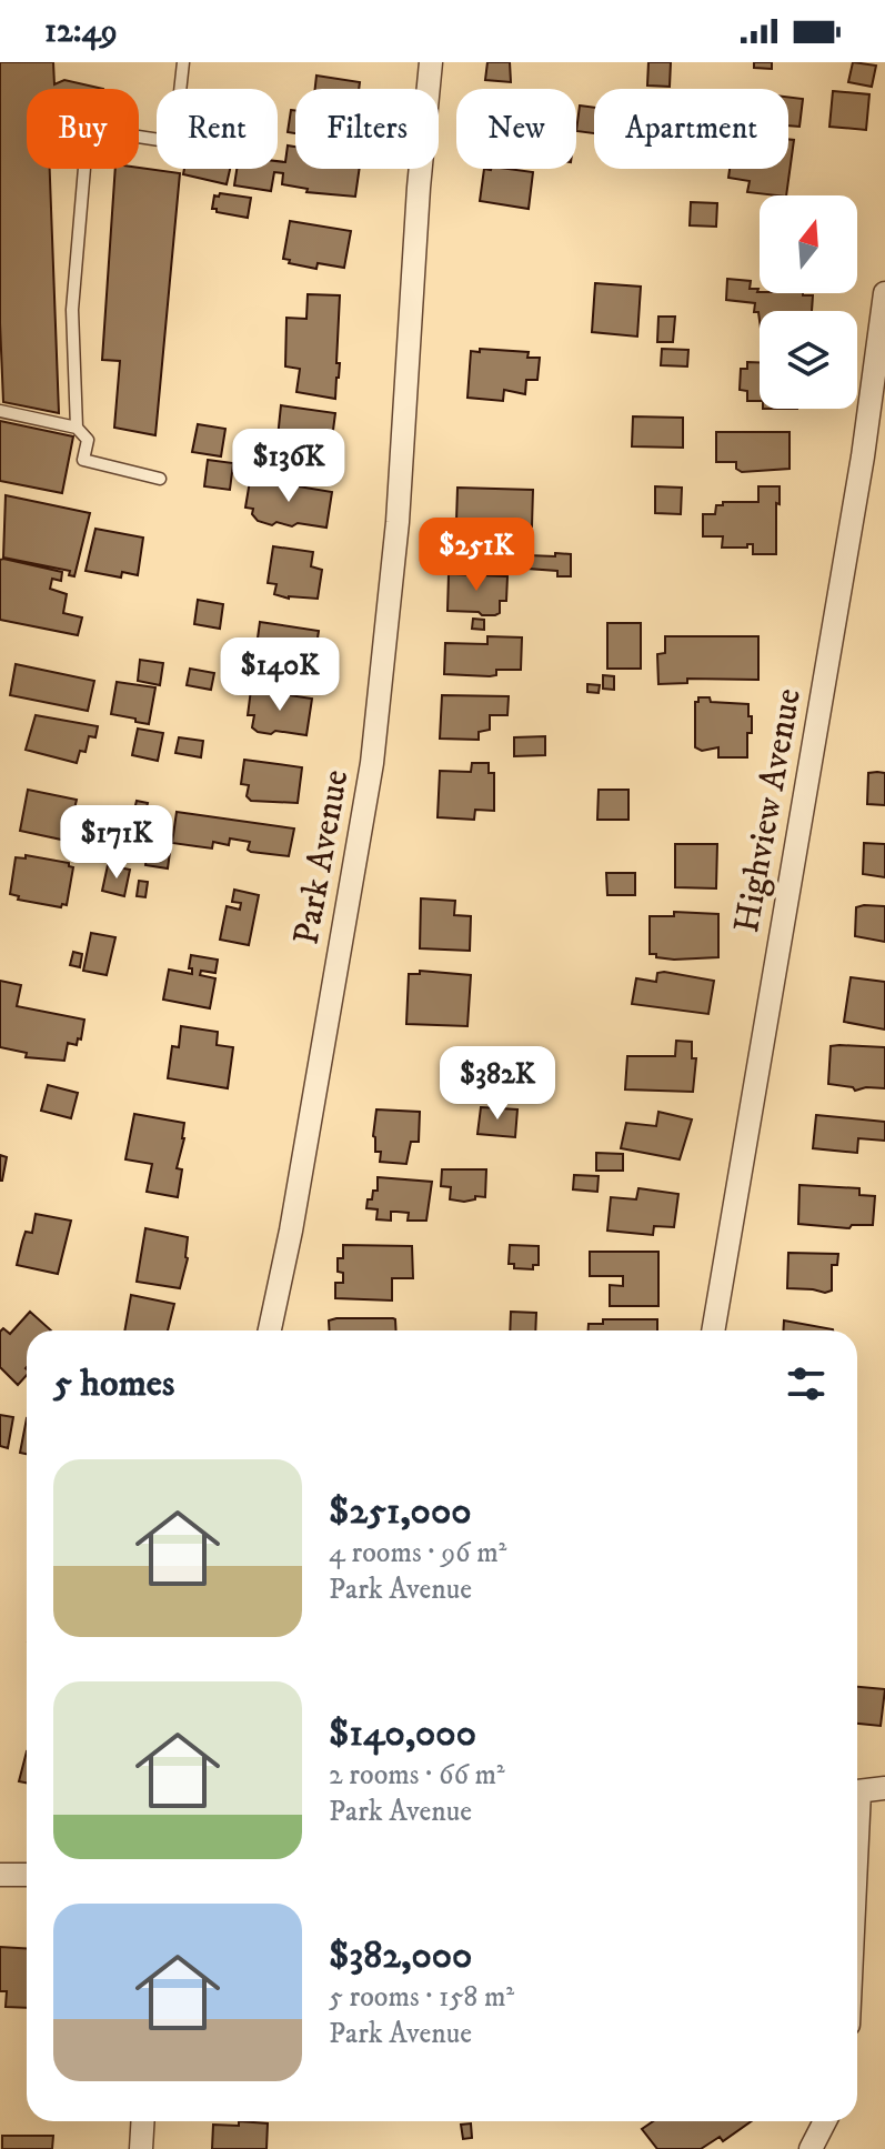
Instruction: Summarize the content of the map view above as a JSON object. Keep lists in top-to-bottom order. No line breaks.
{"streets":{"street":["Highview Avenue","Park Avenue"]},"north":"top","page":{"status":"12:49","chip":["Buy","Rent","Filters","New","Apartment"],"price":["$136K","$251K","$140K","$171K","$382K"],"heading":"5 homes","list":[{"name":"$251,000","note":"4 rooms · 96 m² · Park Avenue"},{"name":"$140,000","note":"2 rooms · 66 m² · Park Avenue"},{"name":"$382,000","note":"5 rooms · 158 m² · Park Avenue"}]}}
